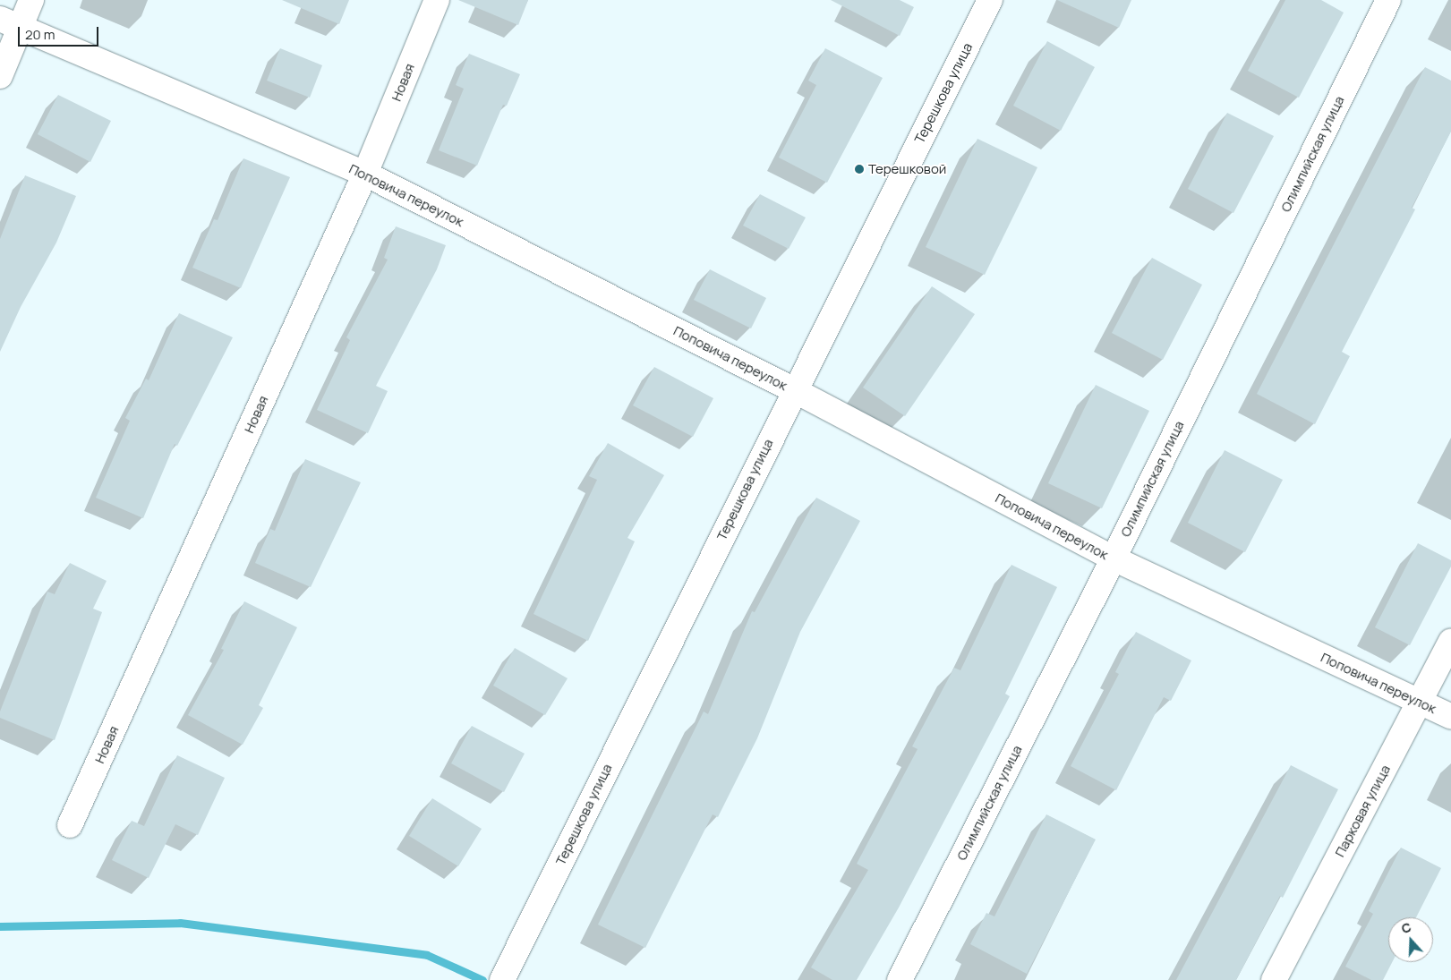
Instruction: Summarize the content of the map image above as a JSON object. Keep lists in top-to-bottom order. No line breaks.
{"streets":{"street":["Новая","Терешкова улица","Олимпийская улица","Поповича переулок","Парковая улица"]},"crossings":[["Новая","Поповича переулок"],["Терешкова улица","Поповича переулок"],["Олимпийская улица","Поповича переулок"],["Поповича переулок","Парковая улица"]],"places":["Терешковой"],"scale_bar":"20 m","north":"top"}
